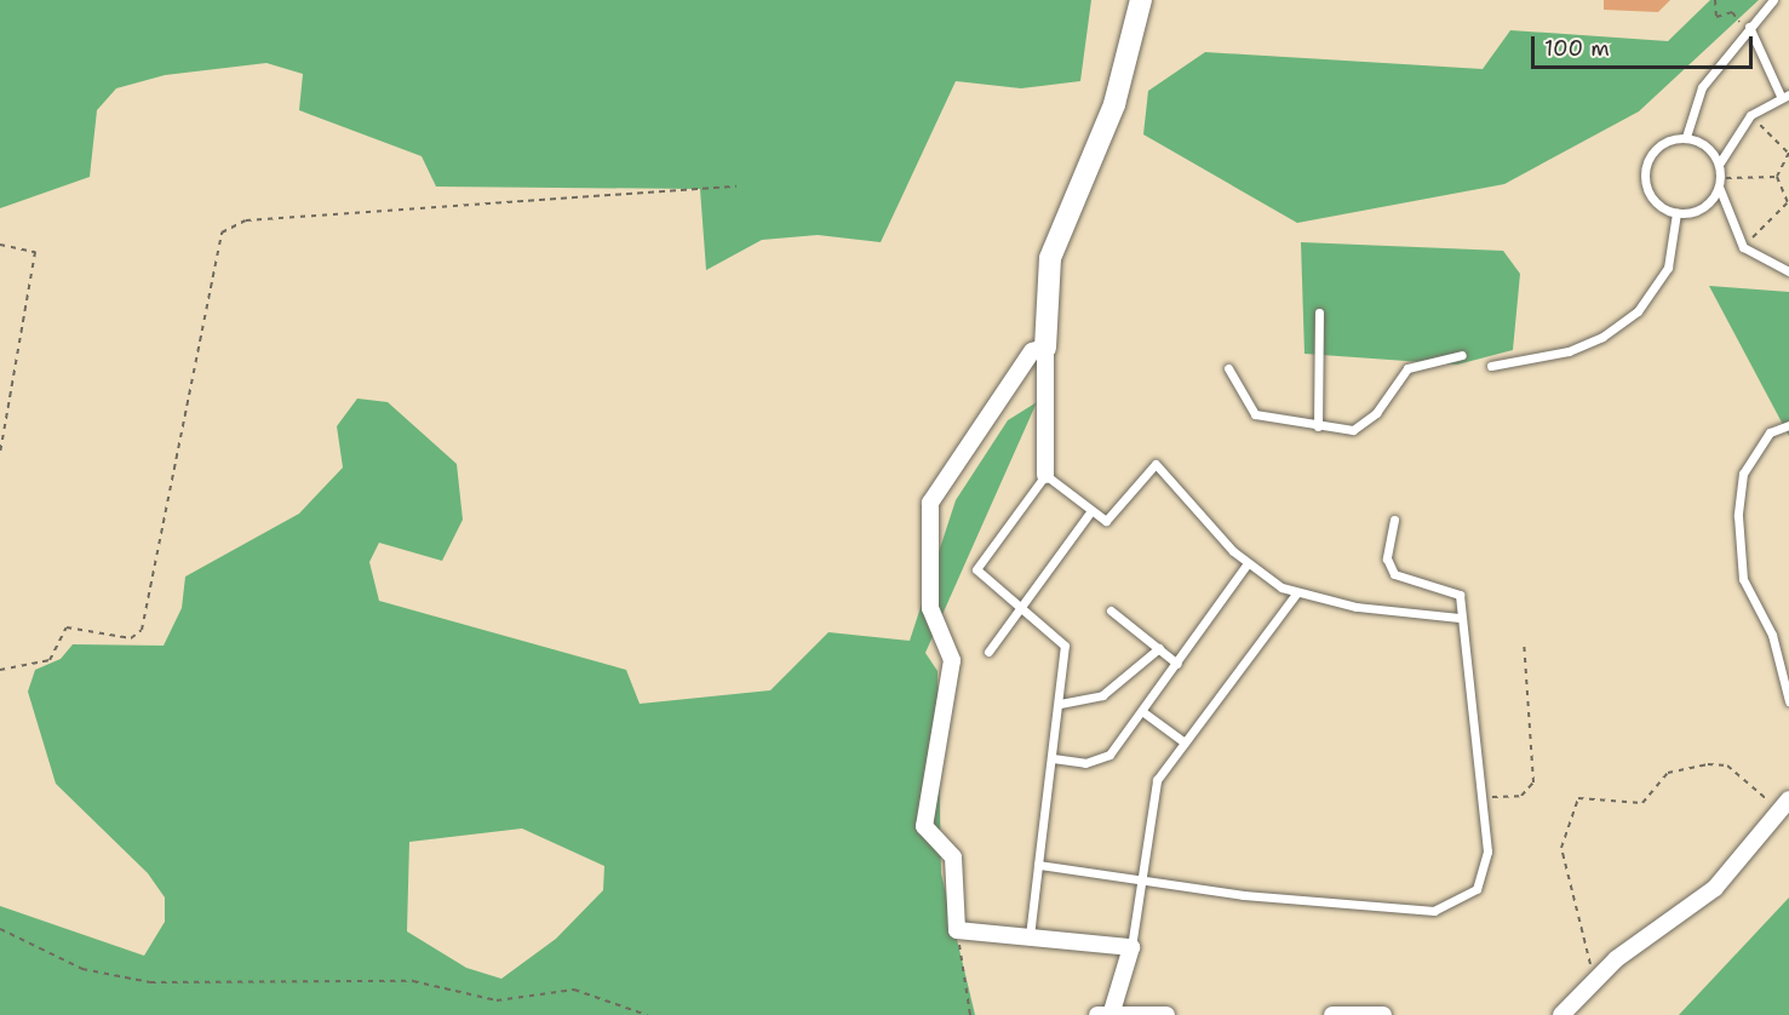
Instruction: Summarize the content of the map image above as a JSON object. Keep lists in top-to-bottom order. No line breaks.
{"scale_bar":"100 m"}
